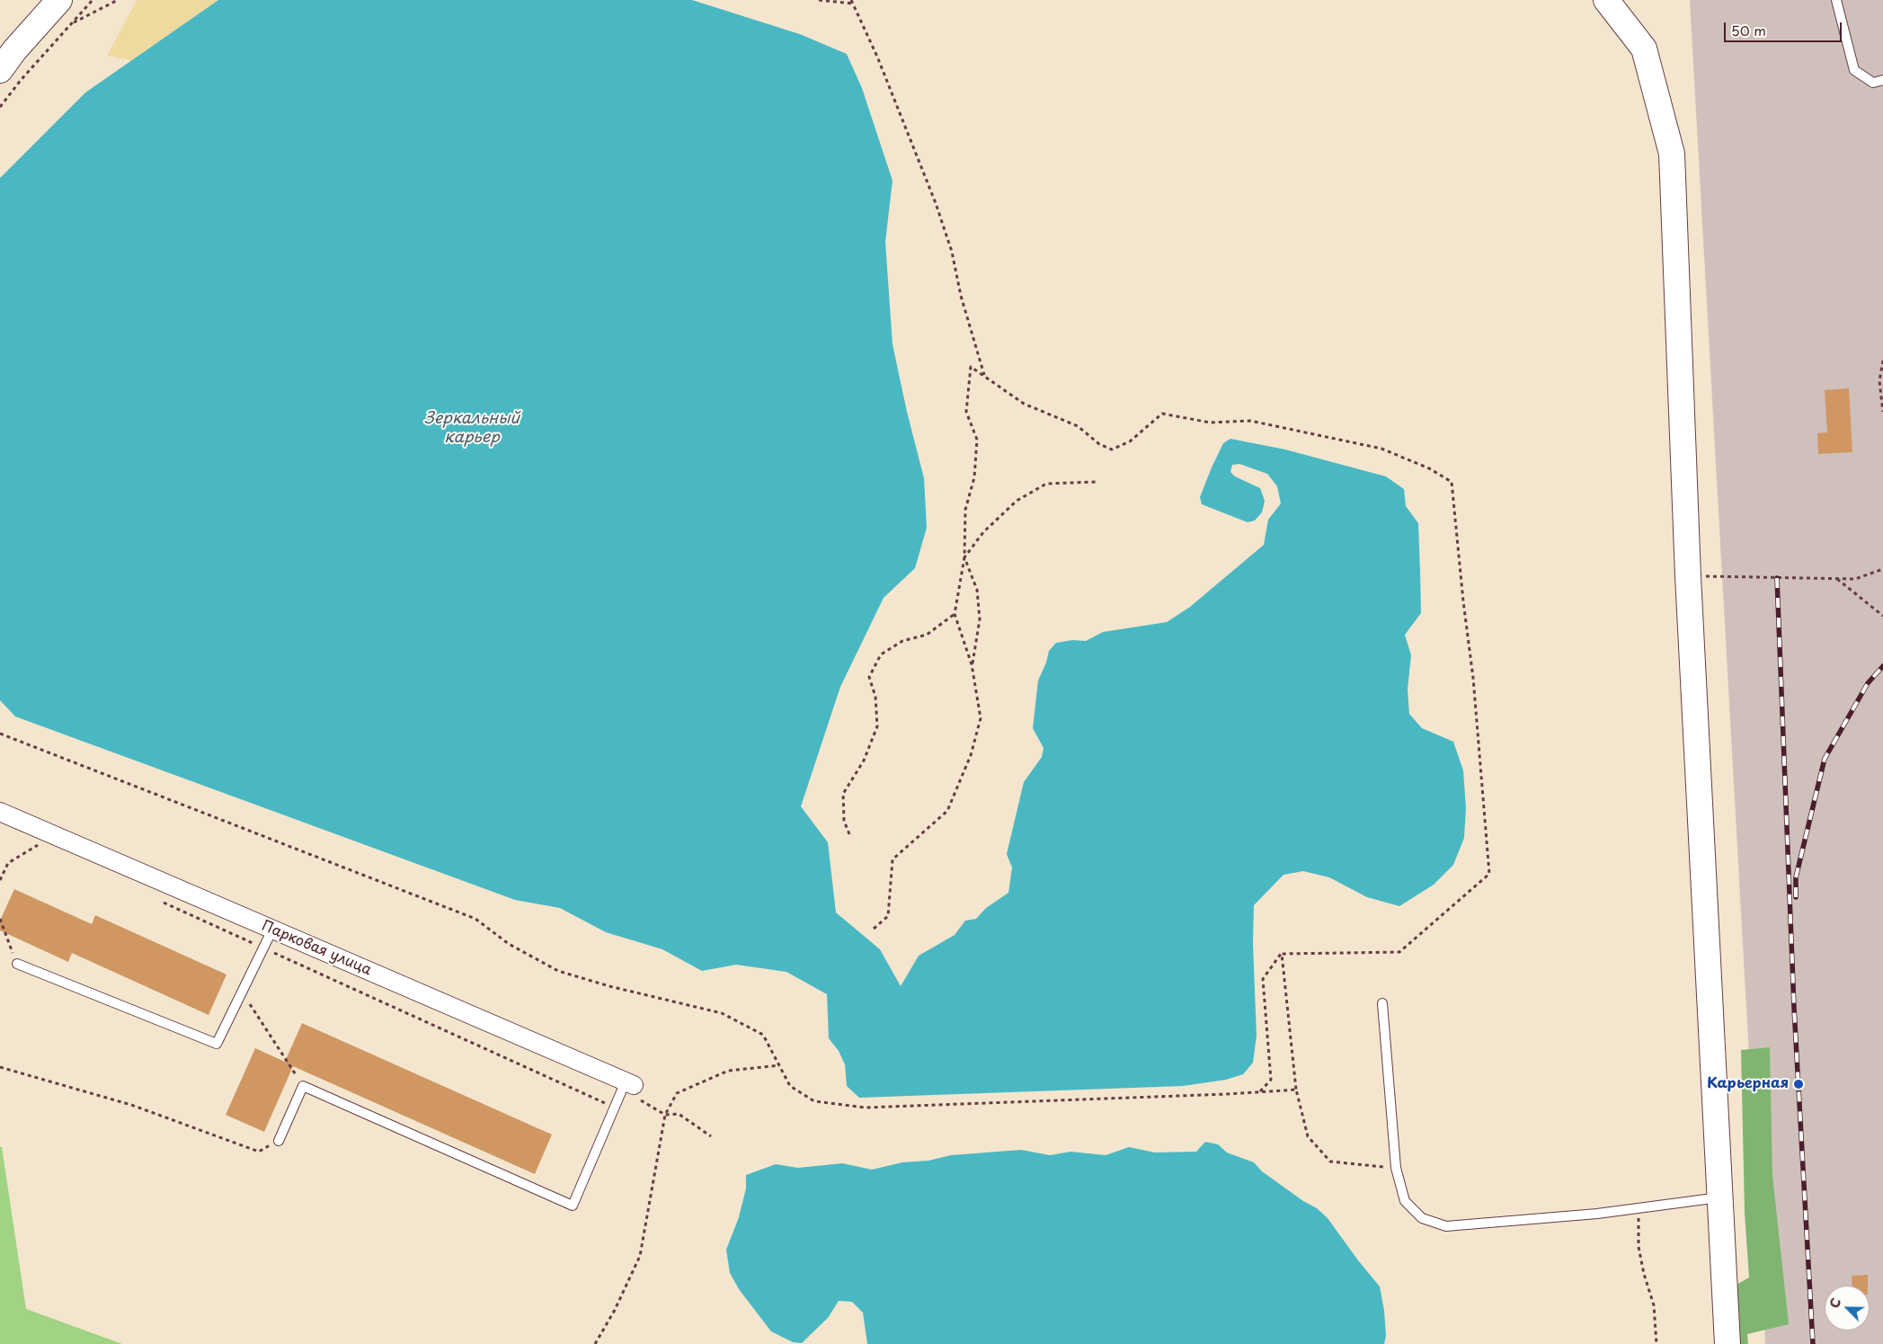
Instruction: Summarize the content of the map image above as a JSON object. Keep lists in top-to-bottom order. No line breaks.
{"streets":{"street":["Парковая улица"]},"water":["Зеркальный карьер"],"places":["Карьерная"],"scale_bar":"50 m","north":"top left"}
